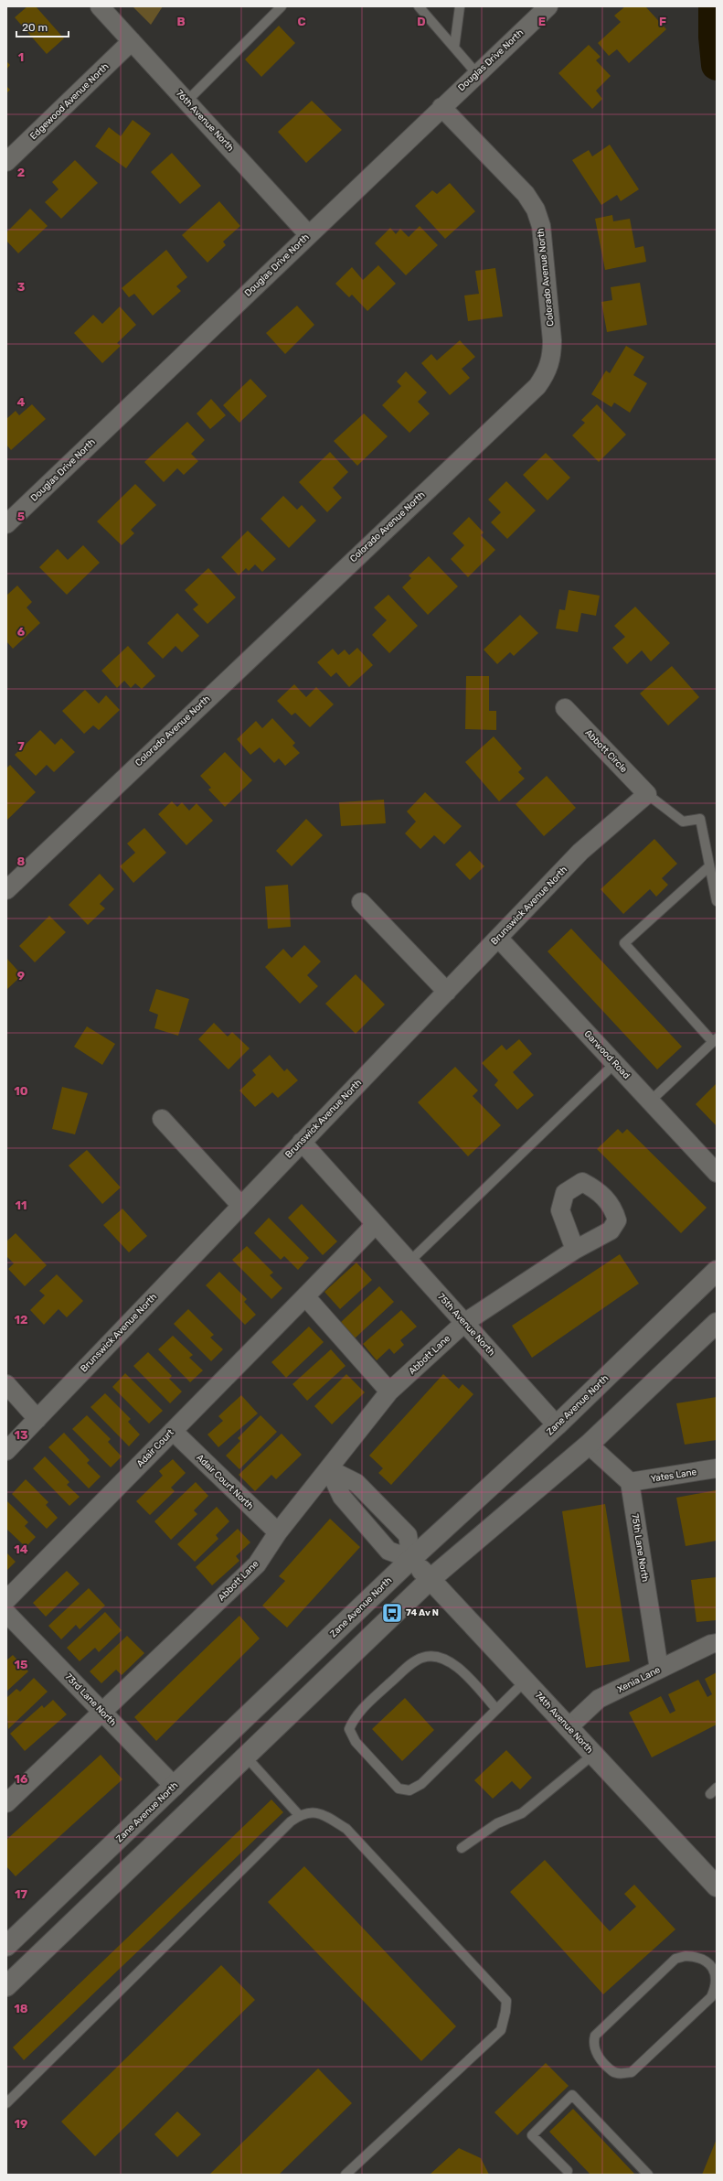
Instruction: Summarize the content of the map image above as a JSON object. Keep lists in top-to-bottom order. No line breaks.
{"streets":{"street":["Douglas Drive North","Edgewood Avenue North","76th Avenue North","Colorado Avenue North","Abbott Circle","Brunswick Avenue North","Garwood Road","75th Avenue North","Abbott Lane","Zane Avenue North","Adair Court","Yates Lane","Adair Court North","75th Lane North","Xenia Lane","73rd Lane North","74th Avenue North"]},"crossings":[["Douglas Drive North","76th Avenue North"],["Douglas Drive North","Colorado Avenue North"],["Edgewood Avenue North","76th Avenue North"],["Abbott Circle","Brunswick Avenue North"],["Brunswick Avenue North","Garwood Road"],["Brunswick Avenue North","75th Avenue North"],["75th Avenue North","Abbott Lane"],["75th Avenue North","Zane Avenue North"],["Abbott Lane","Adair Court North"],["Abbott Lane","73rd Lane North"],["Zane Avenue North","73rd Lane North"],["Zane Avenue North","74th Avenue North"],["Adair Court","Adair Court North"],["Yates Lane","75th Lane North"],["75th Lane North","Xenia Lane"],["Xenia Lane","74th Avenue North"]],"places":{"bus stop":["74 Av N"]},"scale_bar":"20 m","grid":{"columns":["B","C","D","E","F"],"rows":["1","2","3","4","5","6","7","8","9","10","11","12","13","14","15","16","17","18","19"]}}
